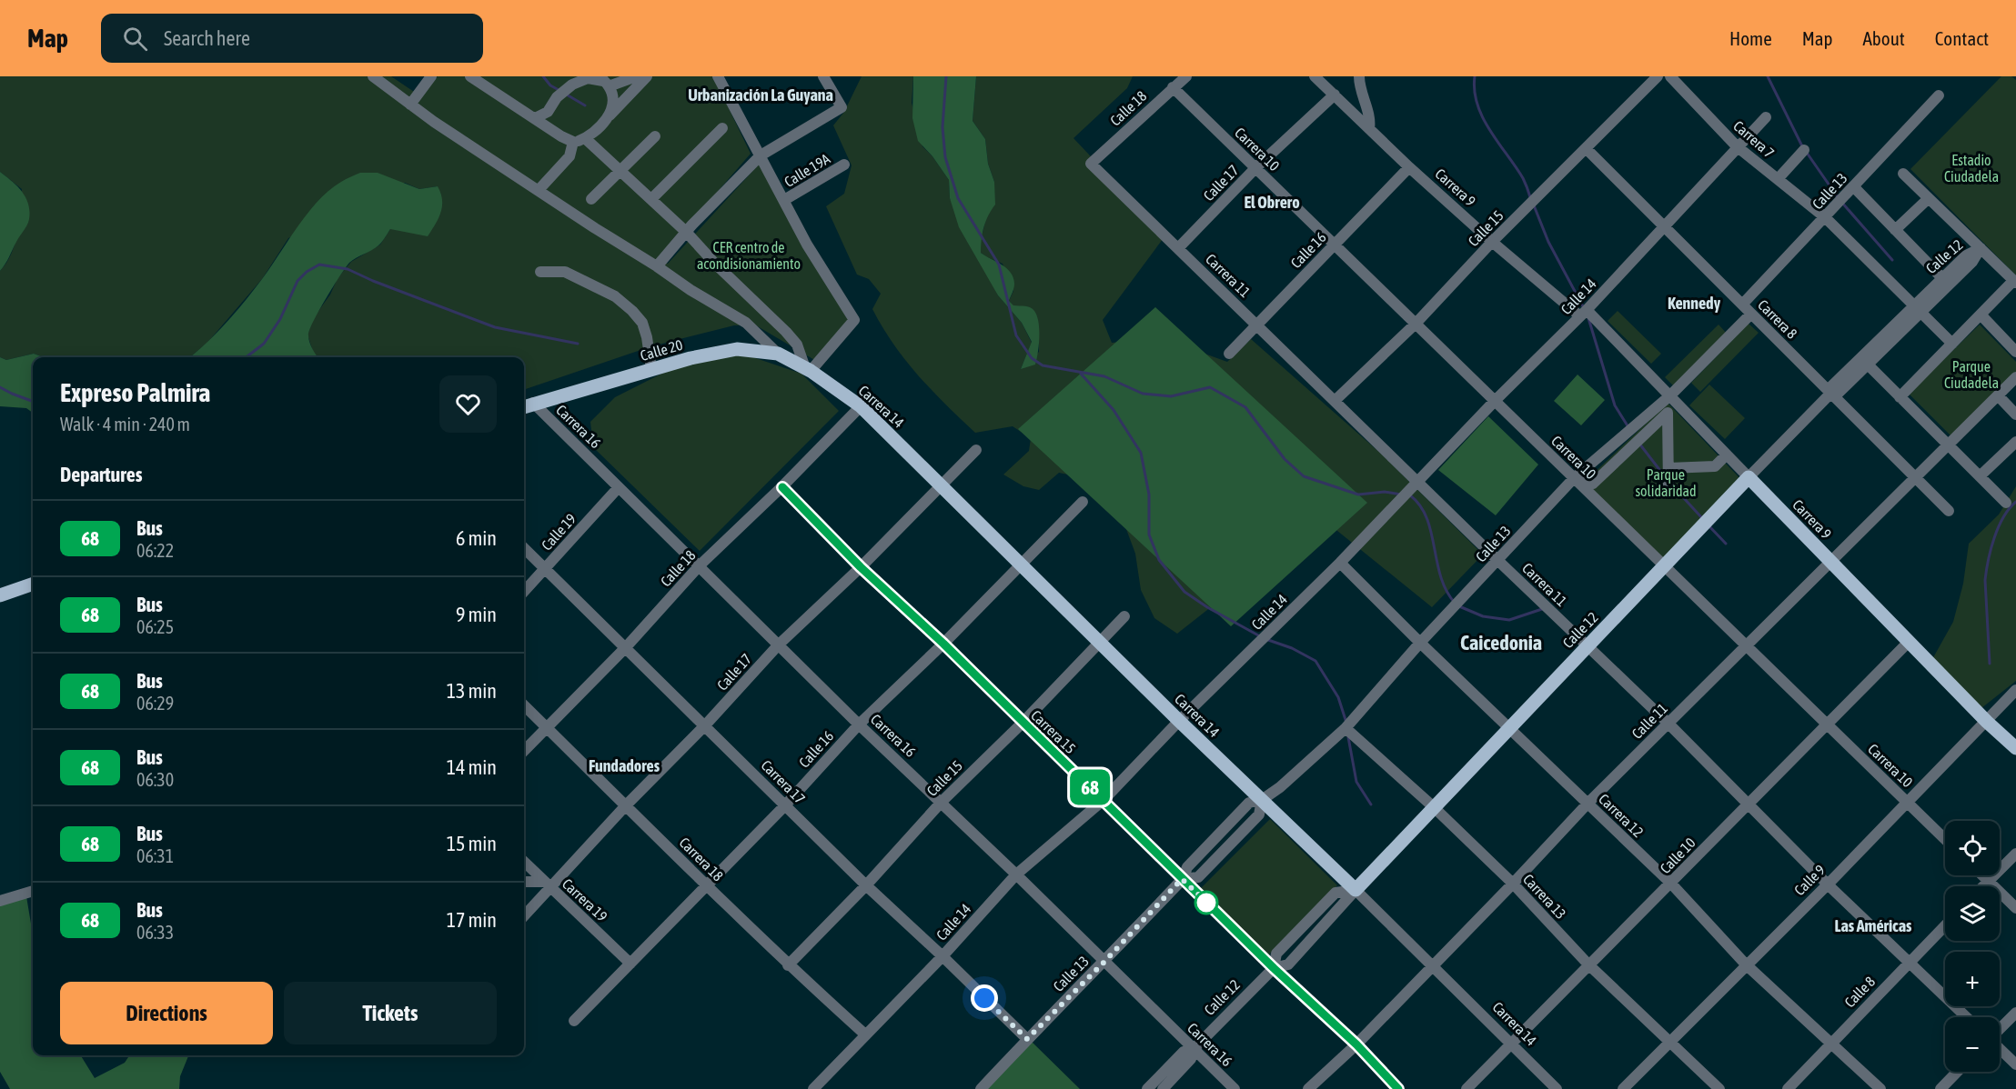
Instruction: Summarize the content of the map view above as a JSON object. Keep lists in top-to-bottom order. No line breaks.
{"streets":{"main road":["Carrera 9","Calle 12","Calle 20","Carrera 14"],"street":["Calle 18","Carrera 7","Carrera 10","Calle 19A","Calle 17","Calle 13","Calle 15","Calle 16","Carrera 11","Calle 14","Carrera 8","Carrera 16","Calle 19","Calle 11","Carrera 15","Carrera 17","Carrera 12","Calle 10","Carrera 18","Calle 9","Carrera 13","Carrera 19","Calle 8"]},"crossings":[["Calle 18","Carrera 10"],["Calle 18","Carrera 11"],["Calle 18","Carrera 14"],["Calle 18","Carrera 16"],["Calle 18","Carrera 15"],["Calle 18","Carrera 17"],["Calle 18","Carrera 18"],["Carrera 7","Calle 13"],["Carrera 7","Calle 12"],["Carrera 7","Calle 14"],["Carrera 10","Calle 17"],["Carrera 10","Calle 13"],["Carrera 10","Calle 15"],["Carrera 10","Calle 16"],["Carrera 10","Calle 12"],["Carrera 10","Calle 14"],["Carrera 10","Calle 11"],["Carrera 10","Calle 10"],["Carrera 10","Calle 9"],["Calle 17","Carrera 9"],["Calle 17","Carrera 11"],["Calle 17","Carrera 14"],["Calle 17","Carrera 16"],["Calle 17","Carrera 15"],["Calle 17","Carrera 17"],["Calle 17","Carrera 18"],["Calle 17","Carrera 19"],["Carrera 9","Calle 13"],["Carrera 9","Calle 15"],["Carrera 9","Calle 16"],["Carrera 9","Calle 12"],["Carrera 9","Calle 14"],["Carrera 9","Calle 11"],["Carrera 9","Calle 10"],["Carrera 9","Calle 9"],["Calle 13","Carrera 11"],["Calle 13","Carrera 8"],["Calle 13","Carrera 14"],["Calle 13","Carrera 16"],["Calle 13","Carrera 15"],["Calle 13","Carrera 17"],["Calle 13","Carrera 12"],["Calle 13","Carrera 13"],["Calle 15","Carrera 11"],["Calle 15","Carrera 8"],["Calle 15","Carrera 14"],["Calle 15","Carrera 16"],["Calle 15","Carrera 15"],["Calle 15","Carrera 17"],["Calle 15","Carrera 18"],["Calle 16","Carrera 11"],["Calle 16","Carrera 14"],["Calle 16","Carrera 16"],["Calle 16","Carrera 15"],["Calle 16","Carrera 17"],["Calle 16","Carrera 18"],["Calle 16","Carrera 19"],["Calle 12","Carrera 11"],["Calle 12","Carrera 8"],["Calle 12","Carrera 14"],["Calle 12","Carrera 16"],["Calle 12","Carrera 15"],["Calle 12","Carrera 12"],["Calle 12","Carrera 13"],["Carrera 11","Calle 14"],["Carrera 11","Calle 11"],["Carrera 11","Calle 10"],["Carrera 11","Calle 9"],["Carrera 11","Calle 8"],["Calle 14","Carrera 8"],["Calle 14","Carrera 14"],["Calle 14","Carrera 16"],["Calle 14","Carrera 15"],["Calle 14","Carrera 17"],["Calle 14","Carrera 12"],["Calle 14","Carrera 18"],["Carrera 8","Calle 11"],["Calle 20","Carrera 14"],["Calle 20","Carrera 16"],["Carrera 14","Calle 11"],["Carrera 14","Calle 10"],["Carrera 16","Calle 19"],["Calle 19","Carrera 17"],["Calle 11","Carrera 15"],["Calle 11","Carrera 12"],["Calle 11","Carrera 13"],["Carrera 12","Calle 10"],["Carrera 12","Calle 9"],["Carrera 12","Calle 8"],["Calle 10","Carrera 13"],["Calle 9","Carrera 13"]],"districts":["Urbanización La Guyana","El Obrero","Kennedy","Caicedonia","Fundadores","Las Américas"],"parks":["Estadio Ciudadela","CER centro de acondisionamiento","Parque Ciudadela","Parque solidaridad"],"lines":["bus line 68"],"page":{"header":"Map","search":"Search here","nav":["Home","Map","About","Contact"],"on_map":"68","heading":[["Expreso Palmira","Walk · 4 min · 240 m"],"Departures"],"list":[{"mark":"68","name":"Bus","note":"06:22","value":"6 min"},{"mark":"68","name":"Bus","note":"06:25","value":"9 min"},{"mark":"68","name":"Bus","note":"06:29","value":"13 min"},{"mark":"68","name":"Bus","note":"06:30","value":"14 min"},{"mark":"68","name":"Bus","note":"06:31","value":"15 min"},{"mark":"68","name":"Bus","note":"06:33","value":"17 min"}],"map_buttons":["+","−"],"buttons":["Directions","Tickets"]}}
